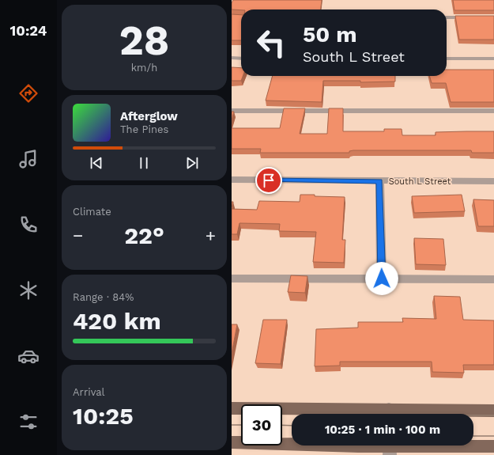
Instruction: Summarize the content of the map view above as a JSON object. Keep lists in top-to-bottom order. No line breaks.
{"streets":{"street":["South L Street"]},"page":{"tabs":"10:24","tile":[["28","km/h"],"Climate",["Range · 84%","420 km"],["Arrival","10:25"]],"turn":["50 m","South L Street"],"song":["Afterglow","The Pines"],"heat":["−","22°","+"],"limit":"30","trip":"10:25 · 1 min · 100 m"}}
